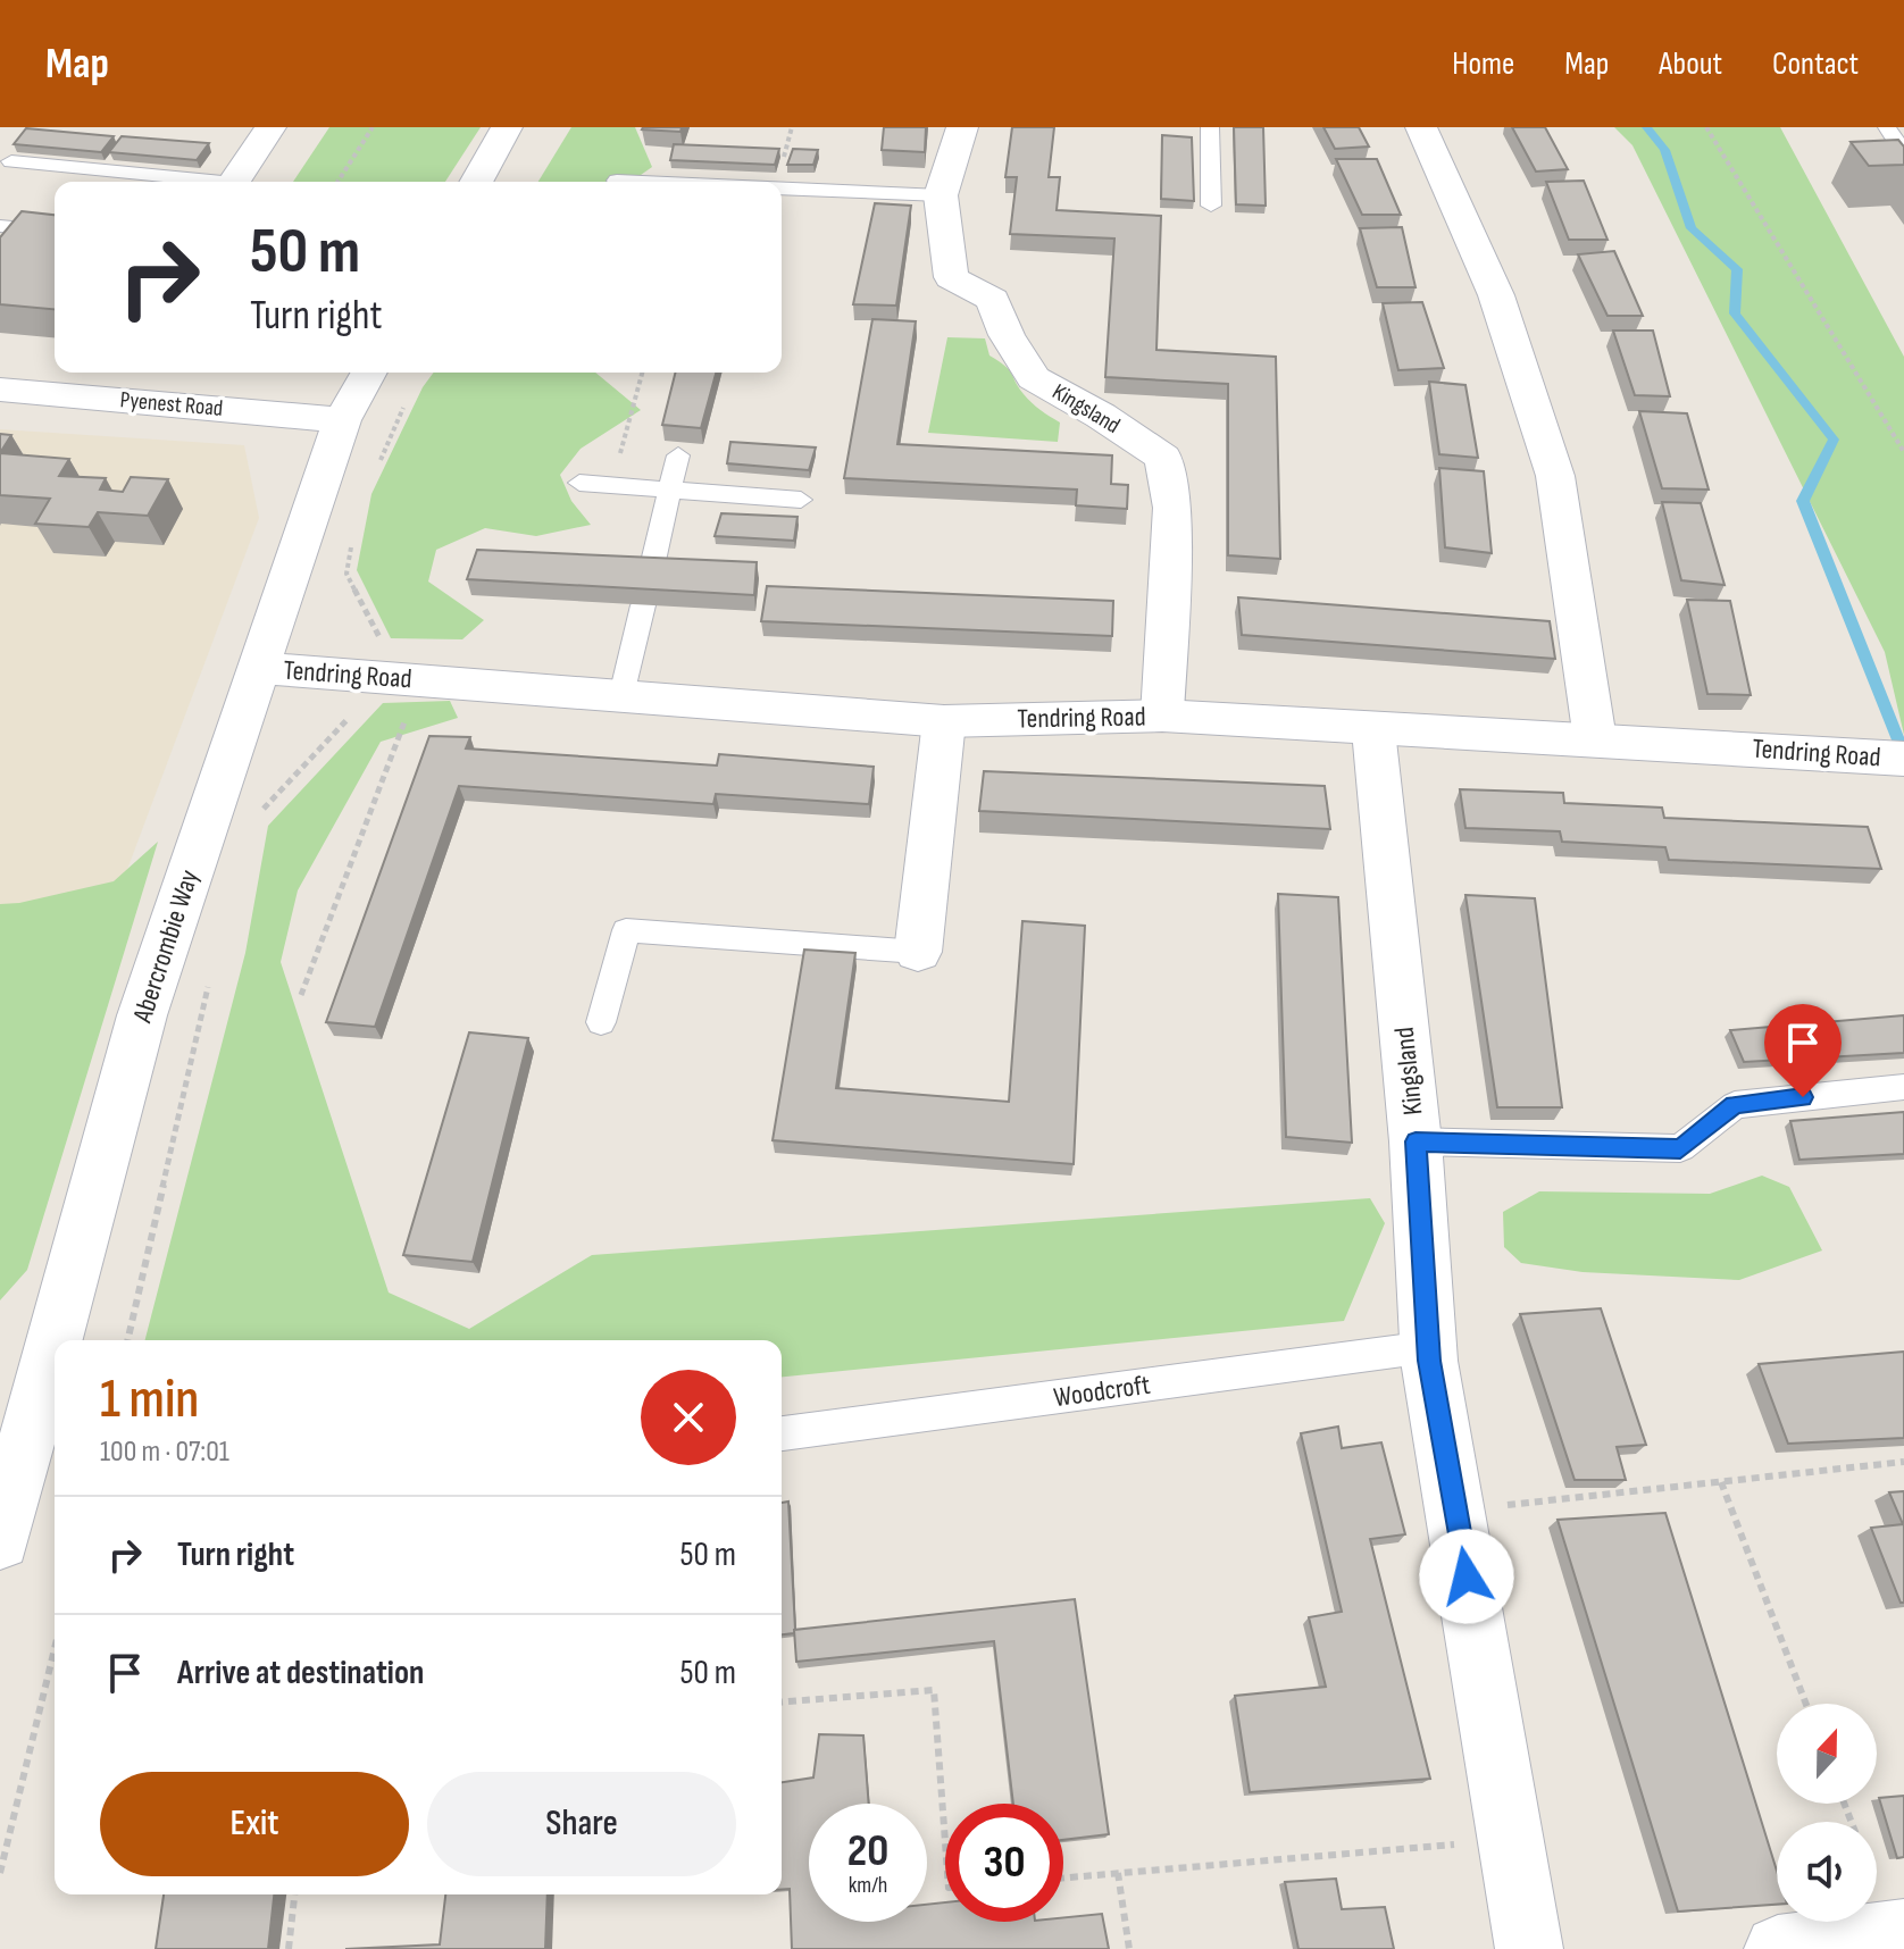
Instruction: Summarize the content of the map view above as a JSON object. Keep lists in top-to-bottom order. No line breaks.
{"streets":{"street":["Pyenest Road","Kingsland","Tendring Road","Abercrombie Way"],"lane":["Woodcroft"]},"crossings":[["Pyenest Road","Abercrombie Way"],["Kingsland","Tendring Road"],["Tendring Road","Abercrombie Way"]],"north":"top","page":{"header":"Map","nav":["Home","Map","About","Contact"],"turn":["50 m","Turn right"],"heading":["1 min","100 m · 07:01"],"list":[{"name":"Turn right","value":"50 m"},{"name":"Arrive at destination","value":"50 m"}],"buttons":["Exit","Share"],"speed":"20 km/h","limit":"30"}}
